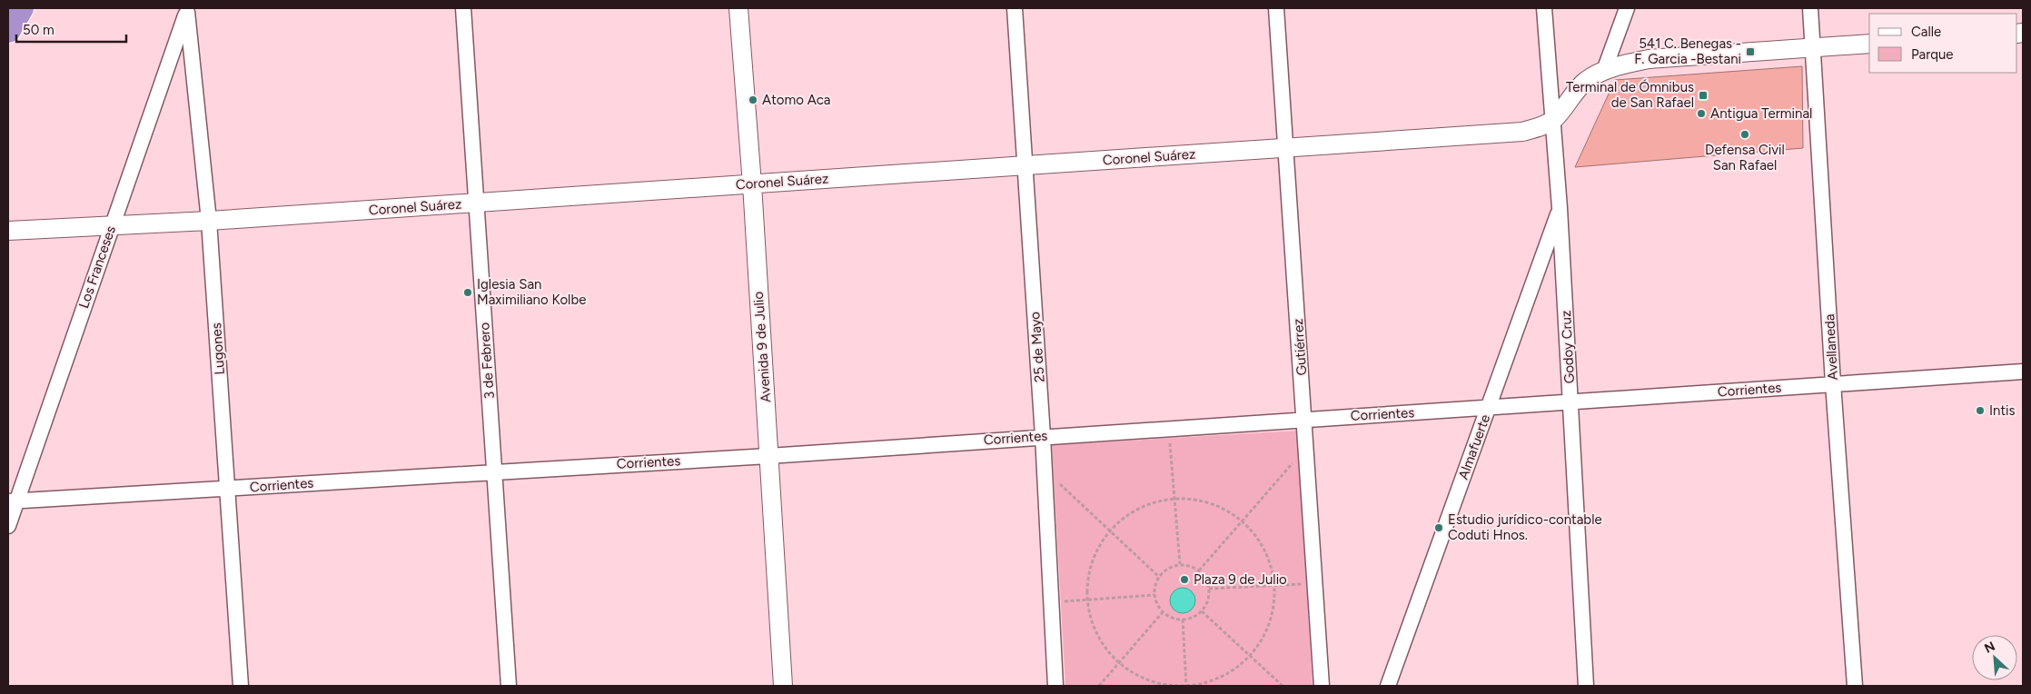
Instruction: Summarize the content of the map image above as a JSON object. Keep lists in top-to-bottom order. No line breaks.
{"streets":{"street":["Coronel Suárez","Los Franceses","Avenida 9 de Julio","25 de Mayo","Gutiérrez","Godoy Cruz","Avellaneda","Lugones","3 de Febrero","Corrientes","Almafuerte"]},"crossings":[["Coronel Suárez","Los Franceses"],["Coronel Suárez","Avenida 9 de Julio"],["Coronel Suárez","25 de Mayo"],["Coronel Suárez","Gutiérrez"],["Coronel Suárez","Godoy Cruz"],["Coronel Suárez","Lugones"],["Coronel Suárez","3 de Febrero"],["Los Franceses","Lugones"],["Los Franceses","Corrientes"],["Avenida 9 de Julio","Corrientes"],["25 de Mayo","Corrientes"],["Gutiérrez","Corrientes"],["Godoy Cruz","Corrientes"],["Godoy Cruz","Almafuerte"],["Avellaneda","Corrientes"],["Lugones","Corrientes"],["3 de Febrero","Corrientes"],["Corrientes","Almafuerte"]],"places":{"transit":["541 C. Benegas - F. Garcia -Bestani","Terminal de Ómnibus de San Rafael"],"other":["Atomo Aca","Antigua Terminal","Defensa Civil San Rafael","Iglesia San Maximiliano Kolbe","Intis","Estudio jurídico-contable Coduti Hnos.","Plaza 9 de Julio"]},"legend":["Calle","Parque"],"scale_bar":"50 m","north":"top left"}
